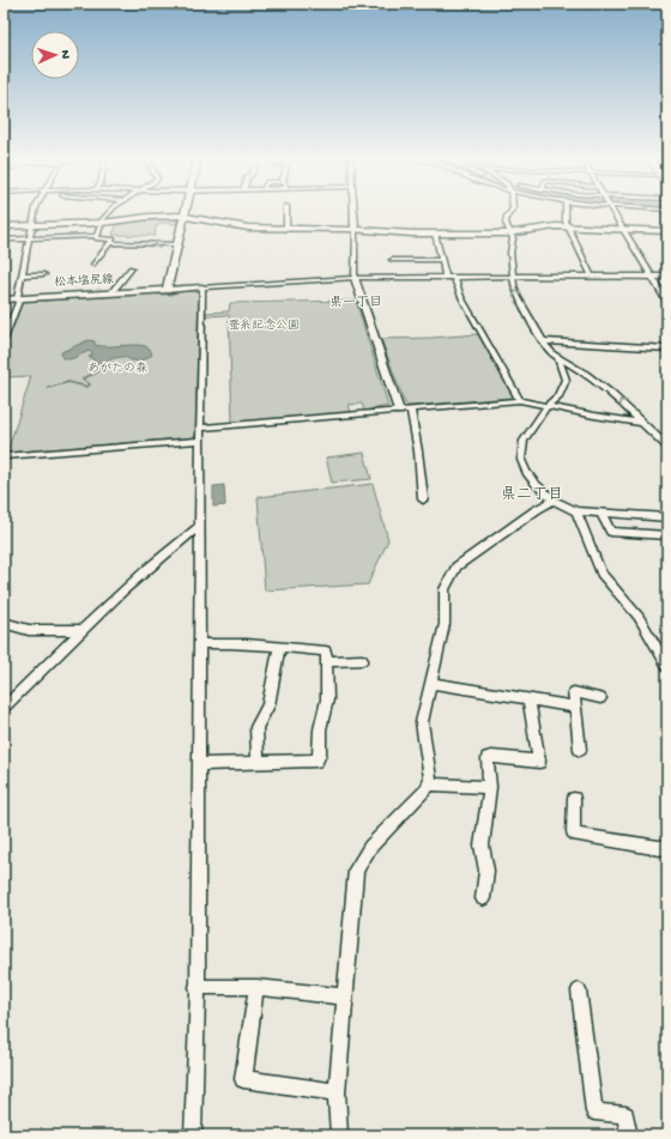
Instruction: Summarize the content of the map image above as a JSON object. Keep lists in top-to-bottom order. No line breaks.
{"streets":{"main road":["松本塩尻線"]},"districts":["県一丁目","県二丁目"],"parks":["蚕糸記念公園","あがたの森"],"north":"right"}
